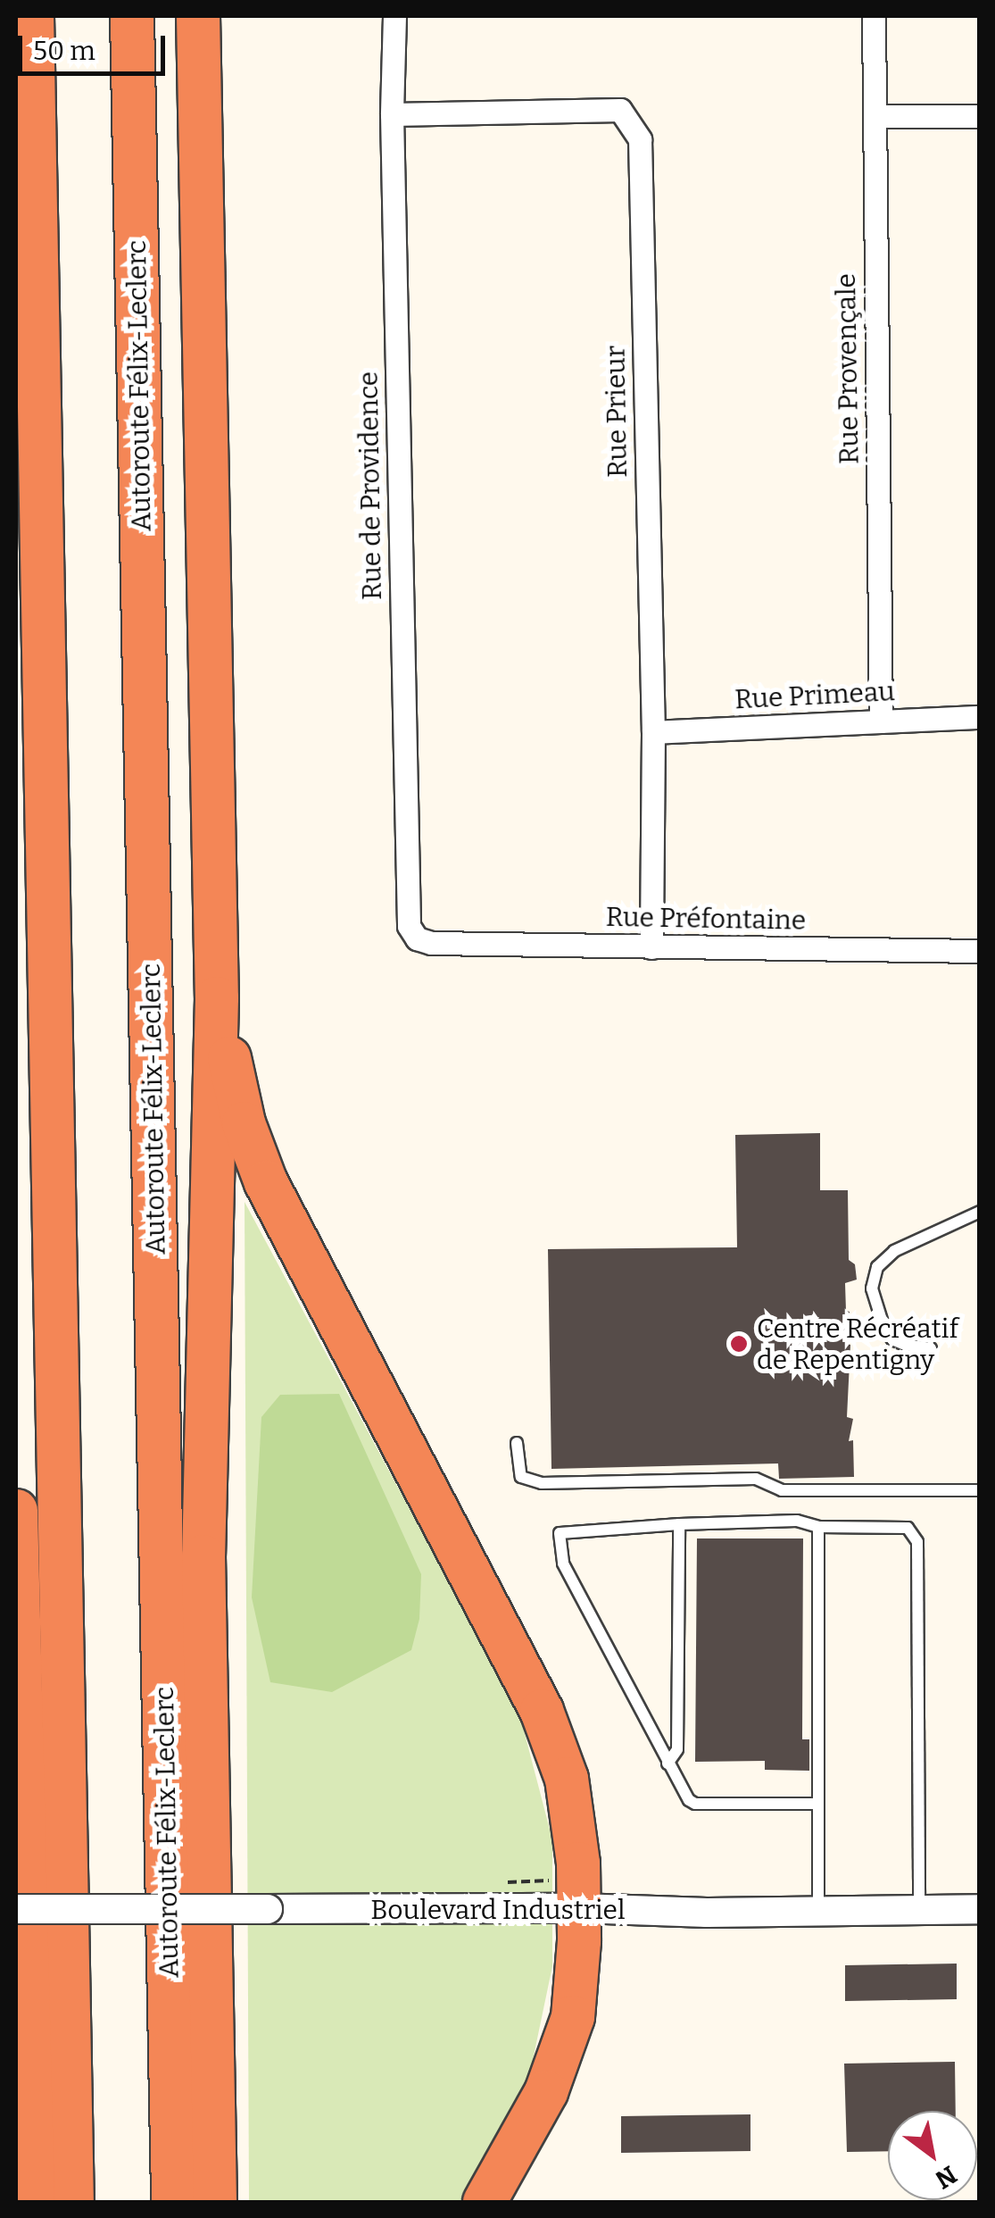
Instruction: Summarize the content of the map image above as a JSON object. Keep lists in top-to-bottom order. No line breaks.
{"streets":{"highway":["Autoroute Félix-Leclerc"],"street":["Rue Provençale","Rue Prieur","Rue de Providence","Rue Primeau","Rue Préfontaine","Boulevard Industriel"]},"crossings":[["Rue Provençale","Rue Primeau"],["Rue Prieur","Rue de Providence"],["Rue Prieur","Rue Primeau"],["Rue Prieur","Rue Préfontaine"],["Rue de Providence","Rue Préfontaine"]],"places":["Centre Récréatif de Repentigny"],"scale_bar":"50 m","north":"bottom right"}
